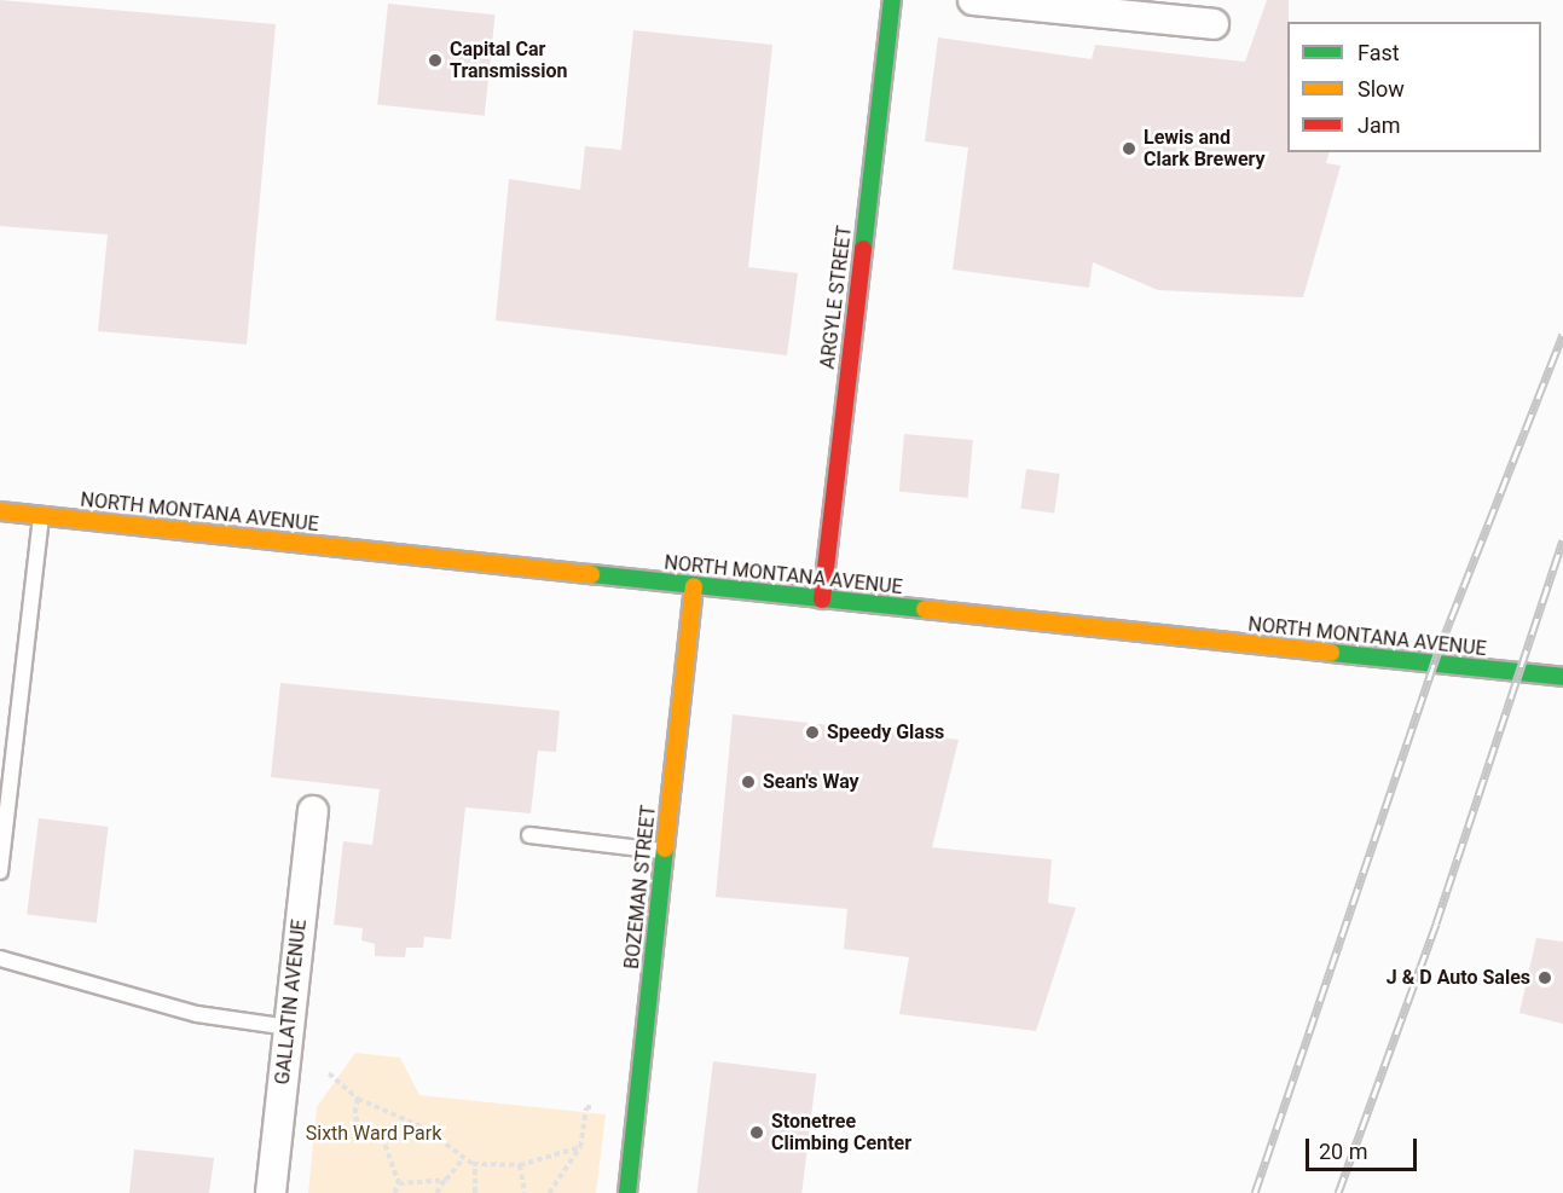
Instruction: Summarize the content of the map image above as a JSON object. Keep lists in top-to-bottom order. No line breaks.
{"streets":{"main road":["ARGYLE STREET","NORTH MONTANA AVENUE","BOZEMAN STREET"],"street":["GALLATIN AVENUE"]},"crossings":[["ARGYLE STREET","NORTH MONTANA AVENUE"],["NORTH MONTANA AVENUE","BOZEMAN STREET"]],"parks":["Sixth Ward Park"],"places":["Capital Car Transmission","Lewis and Clark Brewery","Speedy Glass","Sean's Way","J & D Auto Sales","Stonetree Climbing Center"],"legend":["Fast","Slow","Jam"],"scale_bar":"20 m"}
